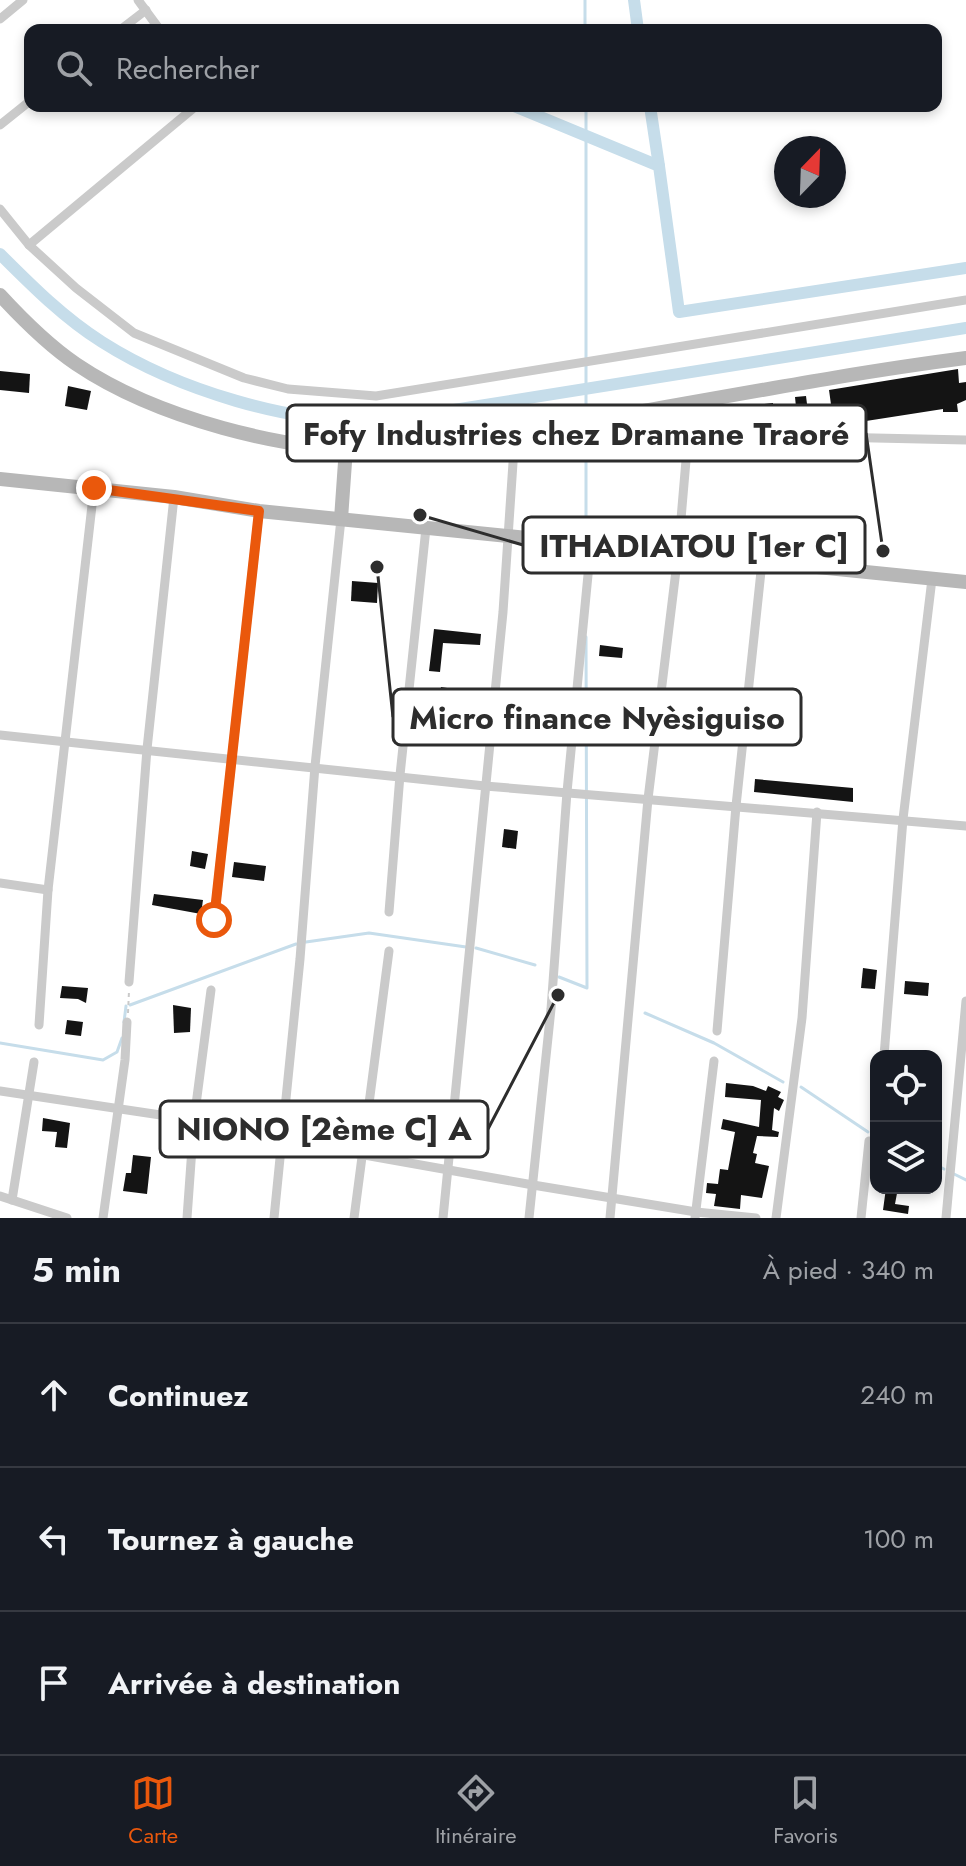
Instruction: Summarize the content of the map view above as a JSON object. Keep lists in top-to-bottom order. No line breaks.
{"places":["ITHADIATOU [1er C]","Fofy Industries chez Dramane Traoré","Micro finance Nyèsiguiso","NIONO [2ème C] A"],"north":"top right","page":{"search":"Rechercher","heading":["5 min","À pied · 340 m"],"list":[["Continuez","240 m"],["Tournez à gauche","100 m"],"Arrivée à destination"],"nav":["Carte","Itinéraire","Favoris"]}}
